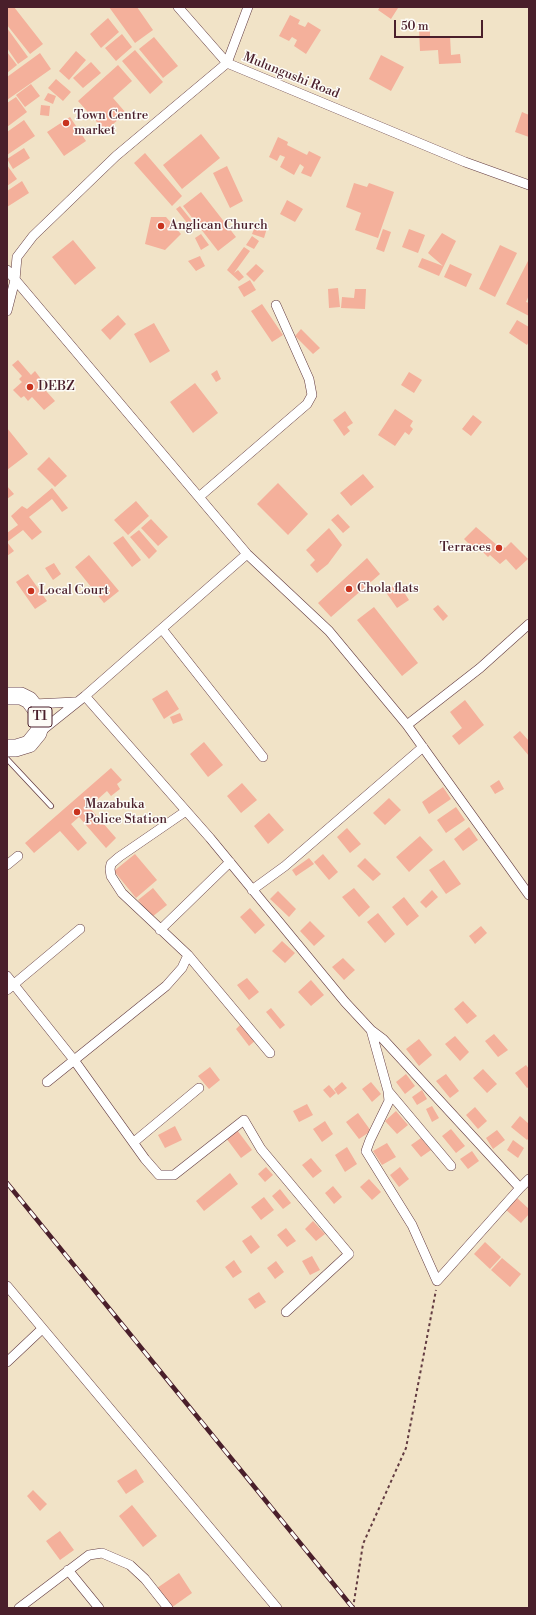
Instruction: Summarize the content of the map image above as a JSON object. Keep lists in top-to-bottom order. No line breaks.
{"streets":{"highway":["T1"],"street":["Mulungushi Road"]},"places":["Town Centre market","Anglican Church","DEBZ","Terraces","Chola flats","Local Court","Mazabuka Police Station"],"scale_bar":"50 m"}
